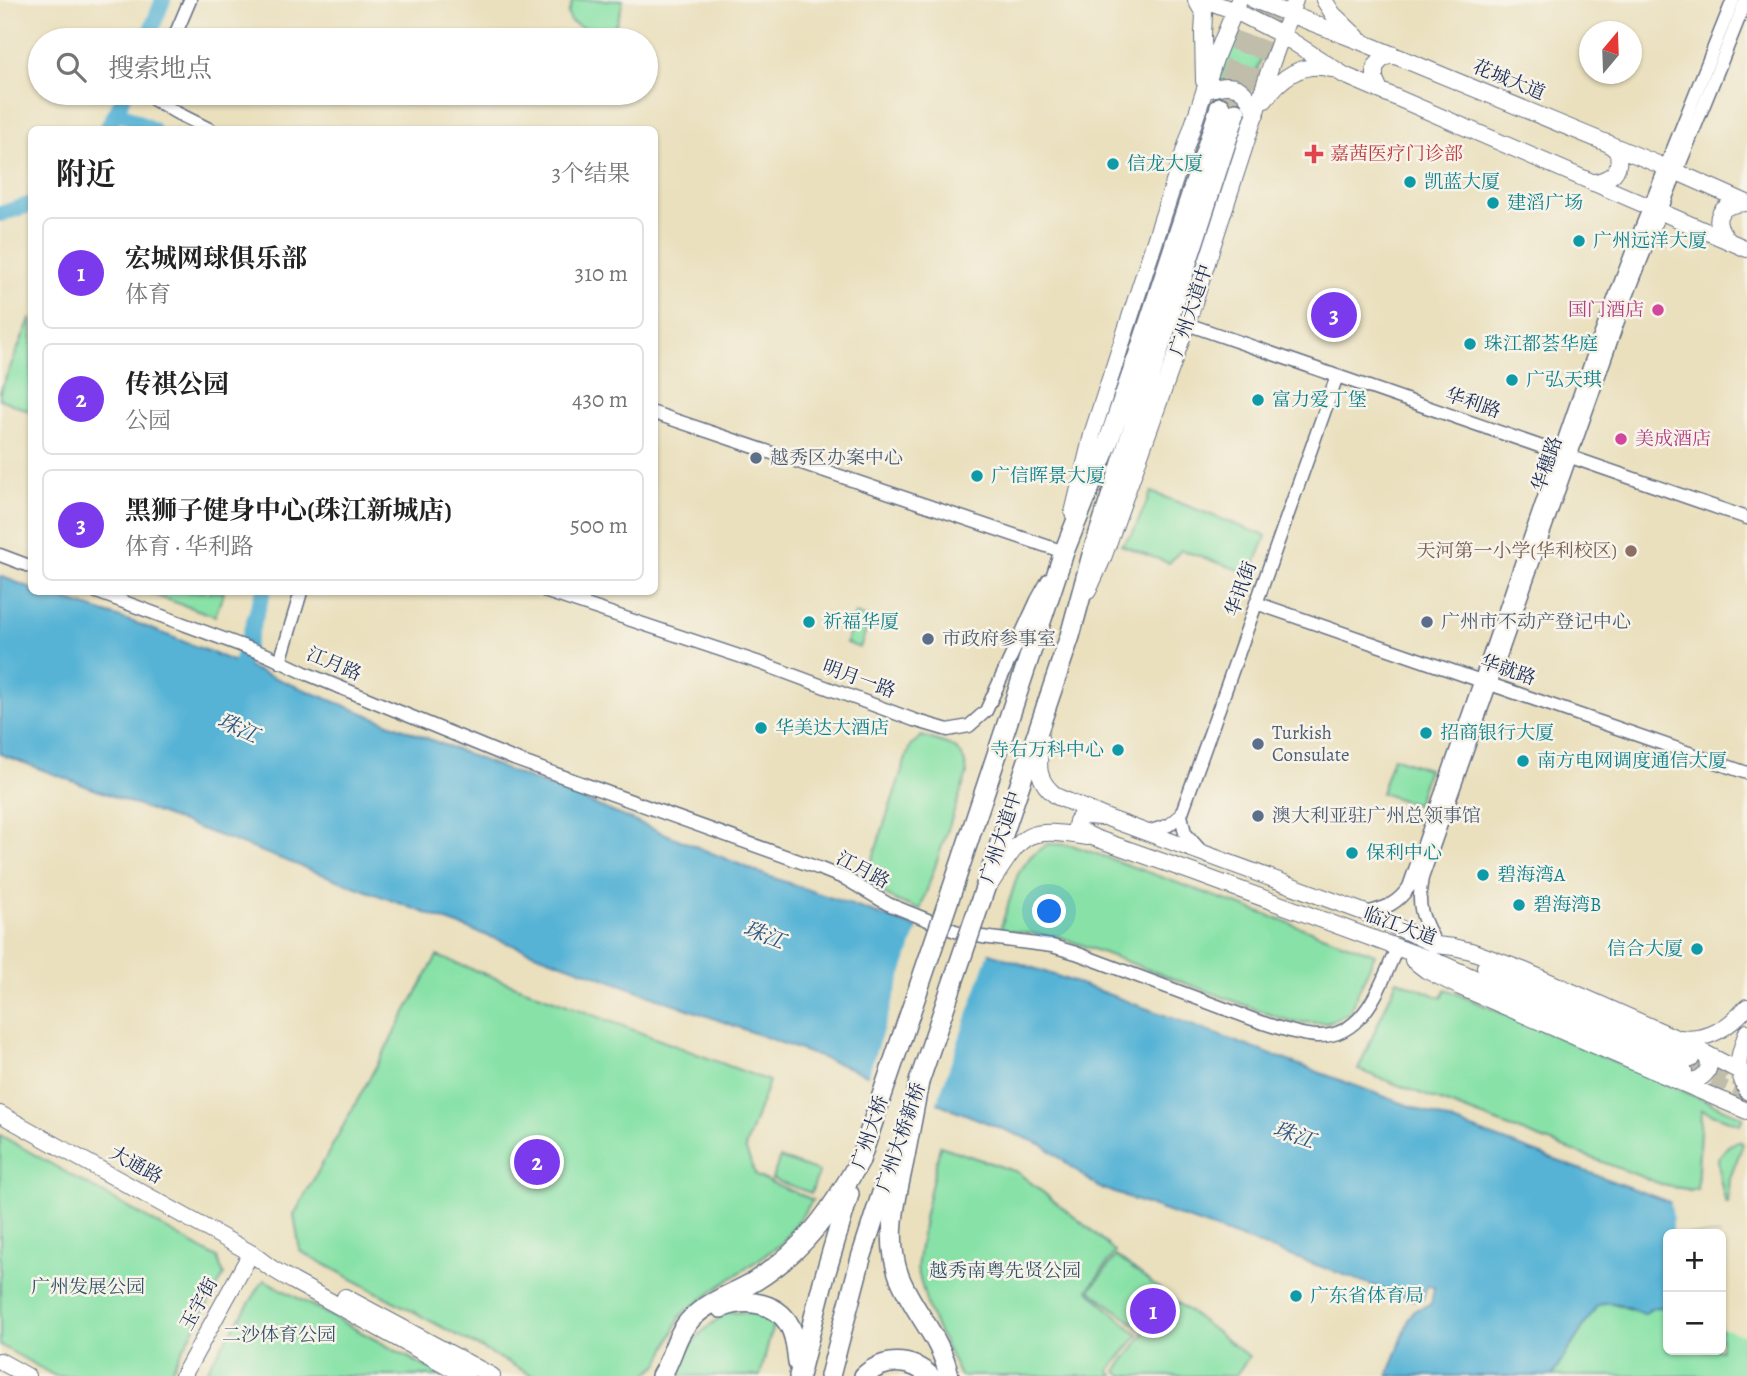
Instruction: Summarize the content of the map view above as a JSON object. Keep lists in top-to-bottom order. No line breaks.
{"streets":{"highway":["广州大道中","广州大桥","广州大桥新桥"],"main road":["花城大道","临江大道","大通路","玉宇街"],"street":["华利路","华穗路","华讯街","江月路","华就路","明月一路"]},"crossings":[["花城大道","华穗路"],["广州大道中","华利路"],["广州大道中","明月一路"],["广州大道中","临江大道"],["广州大道中","广州大桥"],["广州大道中","广州大桥新桥"],["华利路","华穗路"],["华利路","华讯街"],["华穗路","华就路"],["华穗路","临江大道"],["华讯街","华就路"],["江月路","临江大道"],["临江大道","广州大桥新桥"],["大通路","玉宇街"]],"water":["珠江"],"parks":["越秀南粤先贤公园","广州发展公园","二沙体育公园"],"places":{"health":["嘉茜医疗门诊部"],"other":["信龙大厦","凯蓝大厦","建滔广场","广州远洋大厦","国门酒店","珠江都荟华庭","广弘天琪","富力爱丁堡","美成酒店","越秀区办案中心","广信晖景大厦","天河第一小学(华利校区)","祈福华厦","广州市不动产登记中心","市政府参事室","华美达大酒店","招商银行大厦","Turkish Consulate","寺右万科中心","南方电网调度通信大厦","澳大利亚驻广州总领事馆","保利中心","碧海湾A","碧海湾B","信合大厦","广东省体育局"]},"north":"top","page":{"search":"搜索地点","heading":["附近","3个结果"],"list":[{"mark":"1","name":"宏城网球俱乐部","note":"体育","value":"310 m"},{"mark":"2","name":"传祺公园","note":"公园","value":"430 m"},{"mark":"3","name":"黑狮子健身中心(珠江新城店)","note":"体育 · 华利路","value":"500 m"}],"pins":["3","2","1"],"map_buttons":["+","−"]}}
